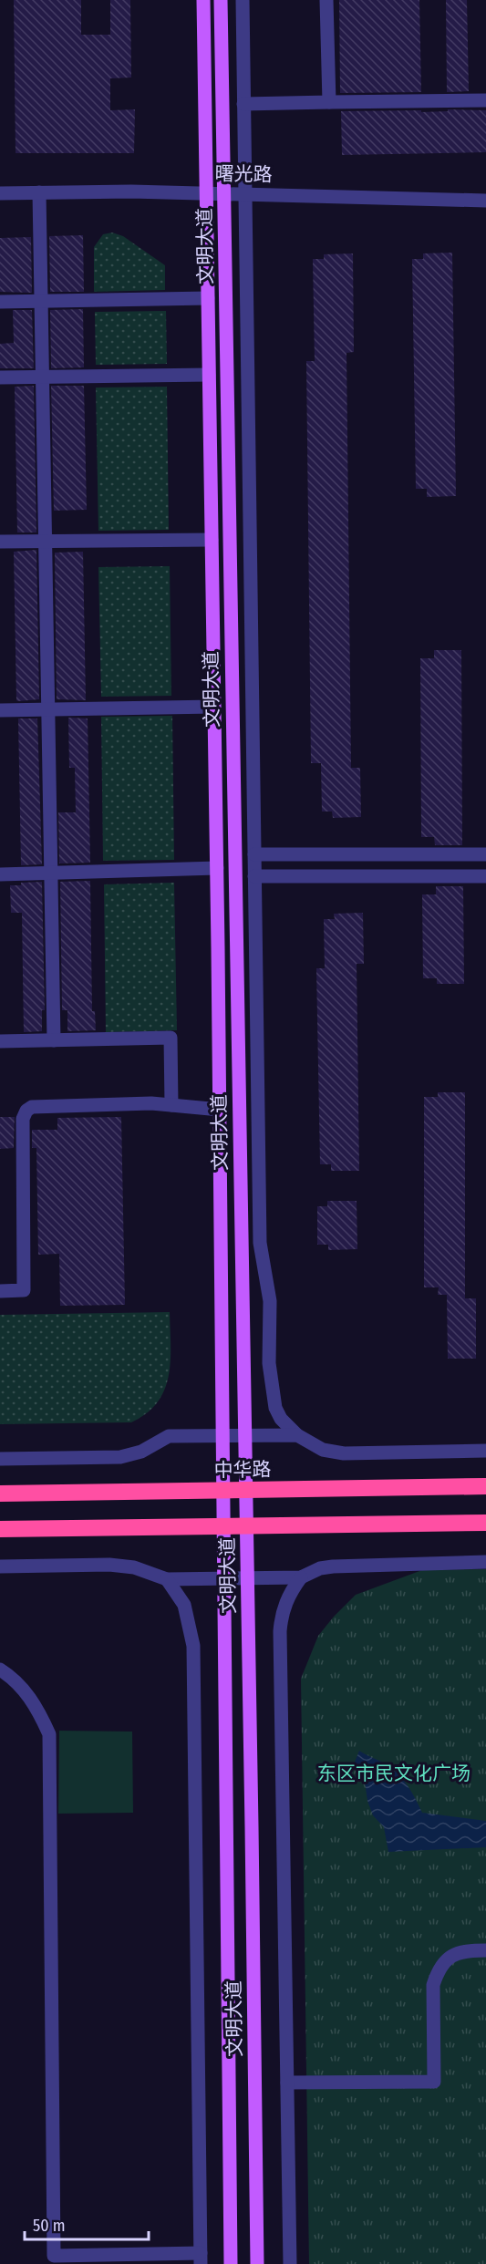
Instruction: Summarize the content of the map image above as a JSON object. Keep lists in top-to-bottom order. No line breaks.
{"streets":{"highway":["中华路"],"main road":["文明大道"],"street":["曙光路"]},"crossings":[["曙光路","文明大道"],["文明大道","中华路"]],"parks":["东区市民文化广场"],"scale_bar":"50 m"}
